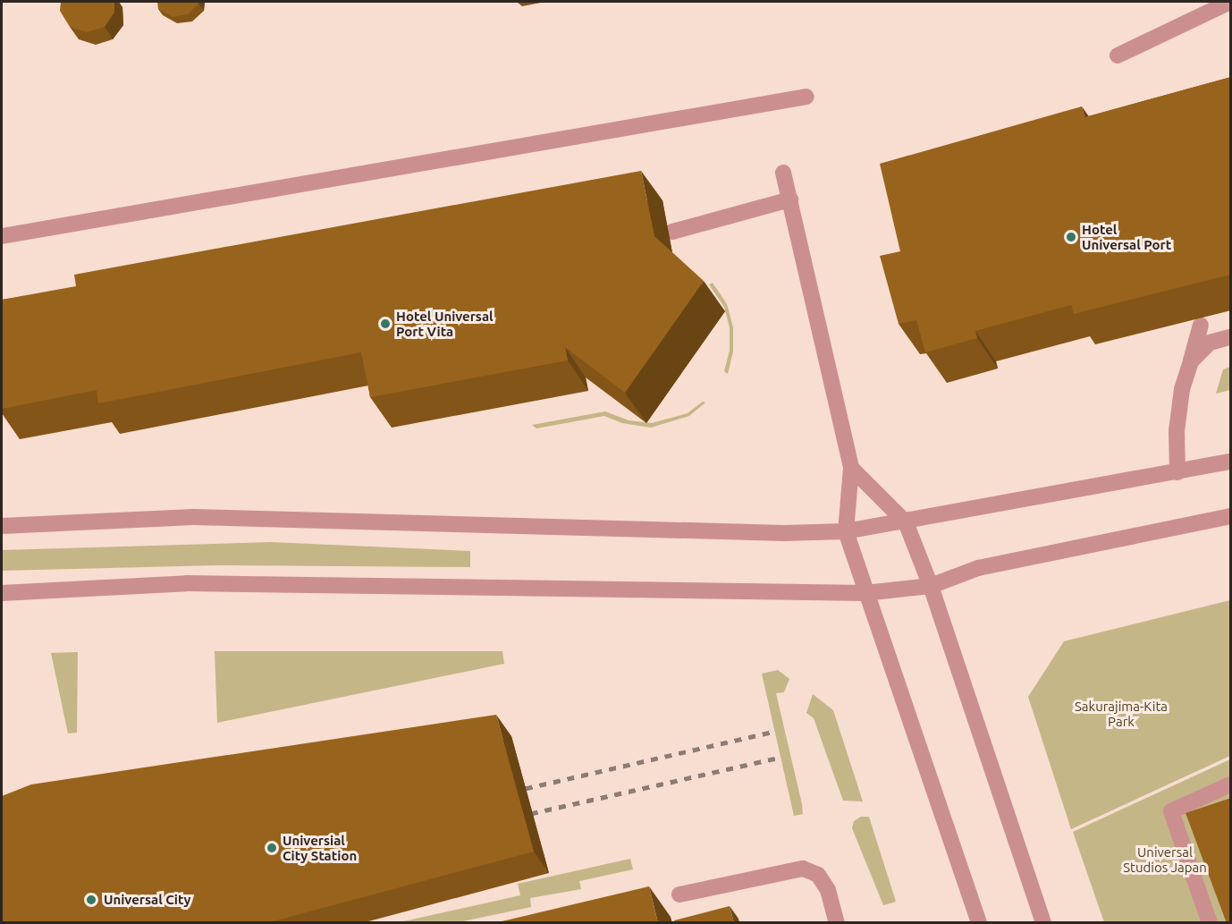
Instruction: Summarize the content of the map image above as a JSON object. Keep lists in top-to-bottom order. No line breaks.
{"parks":["Sakurajima-Kita Park","Universal Studios Japan"],"places":["Hotel Universal Port","Hotel Universal Port Vita","Universial City Station","Universal City"]}
